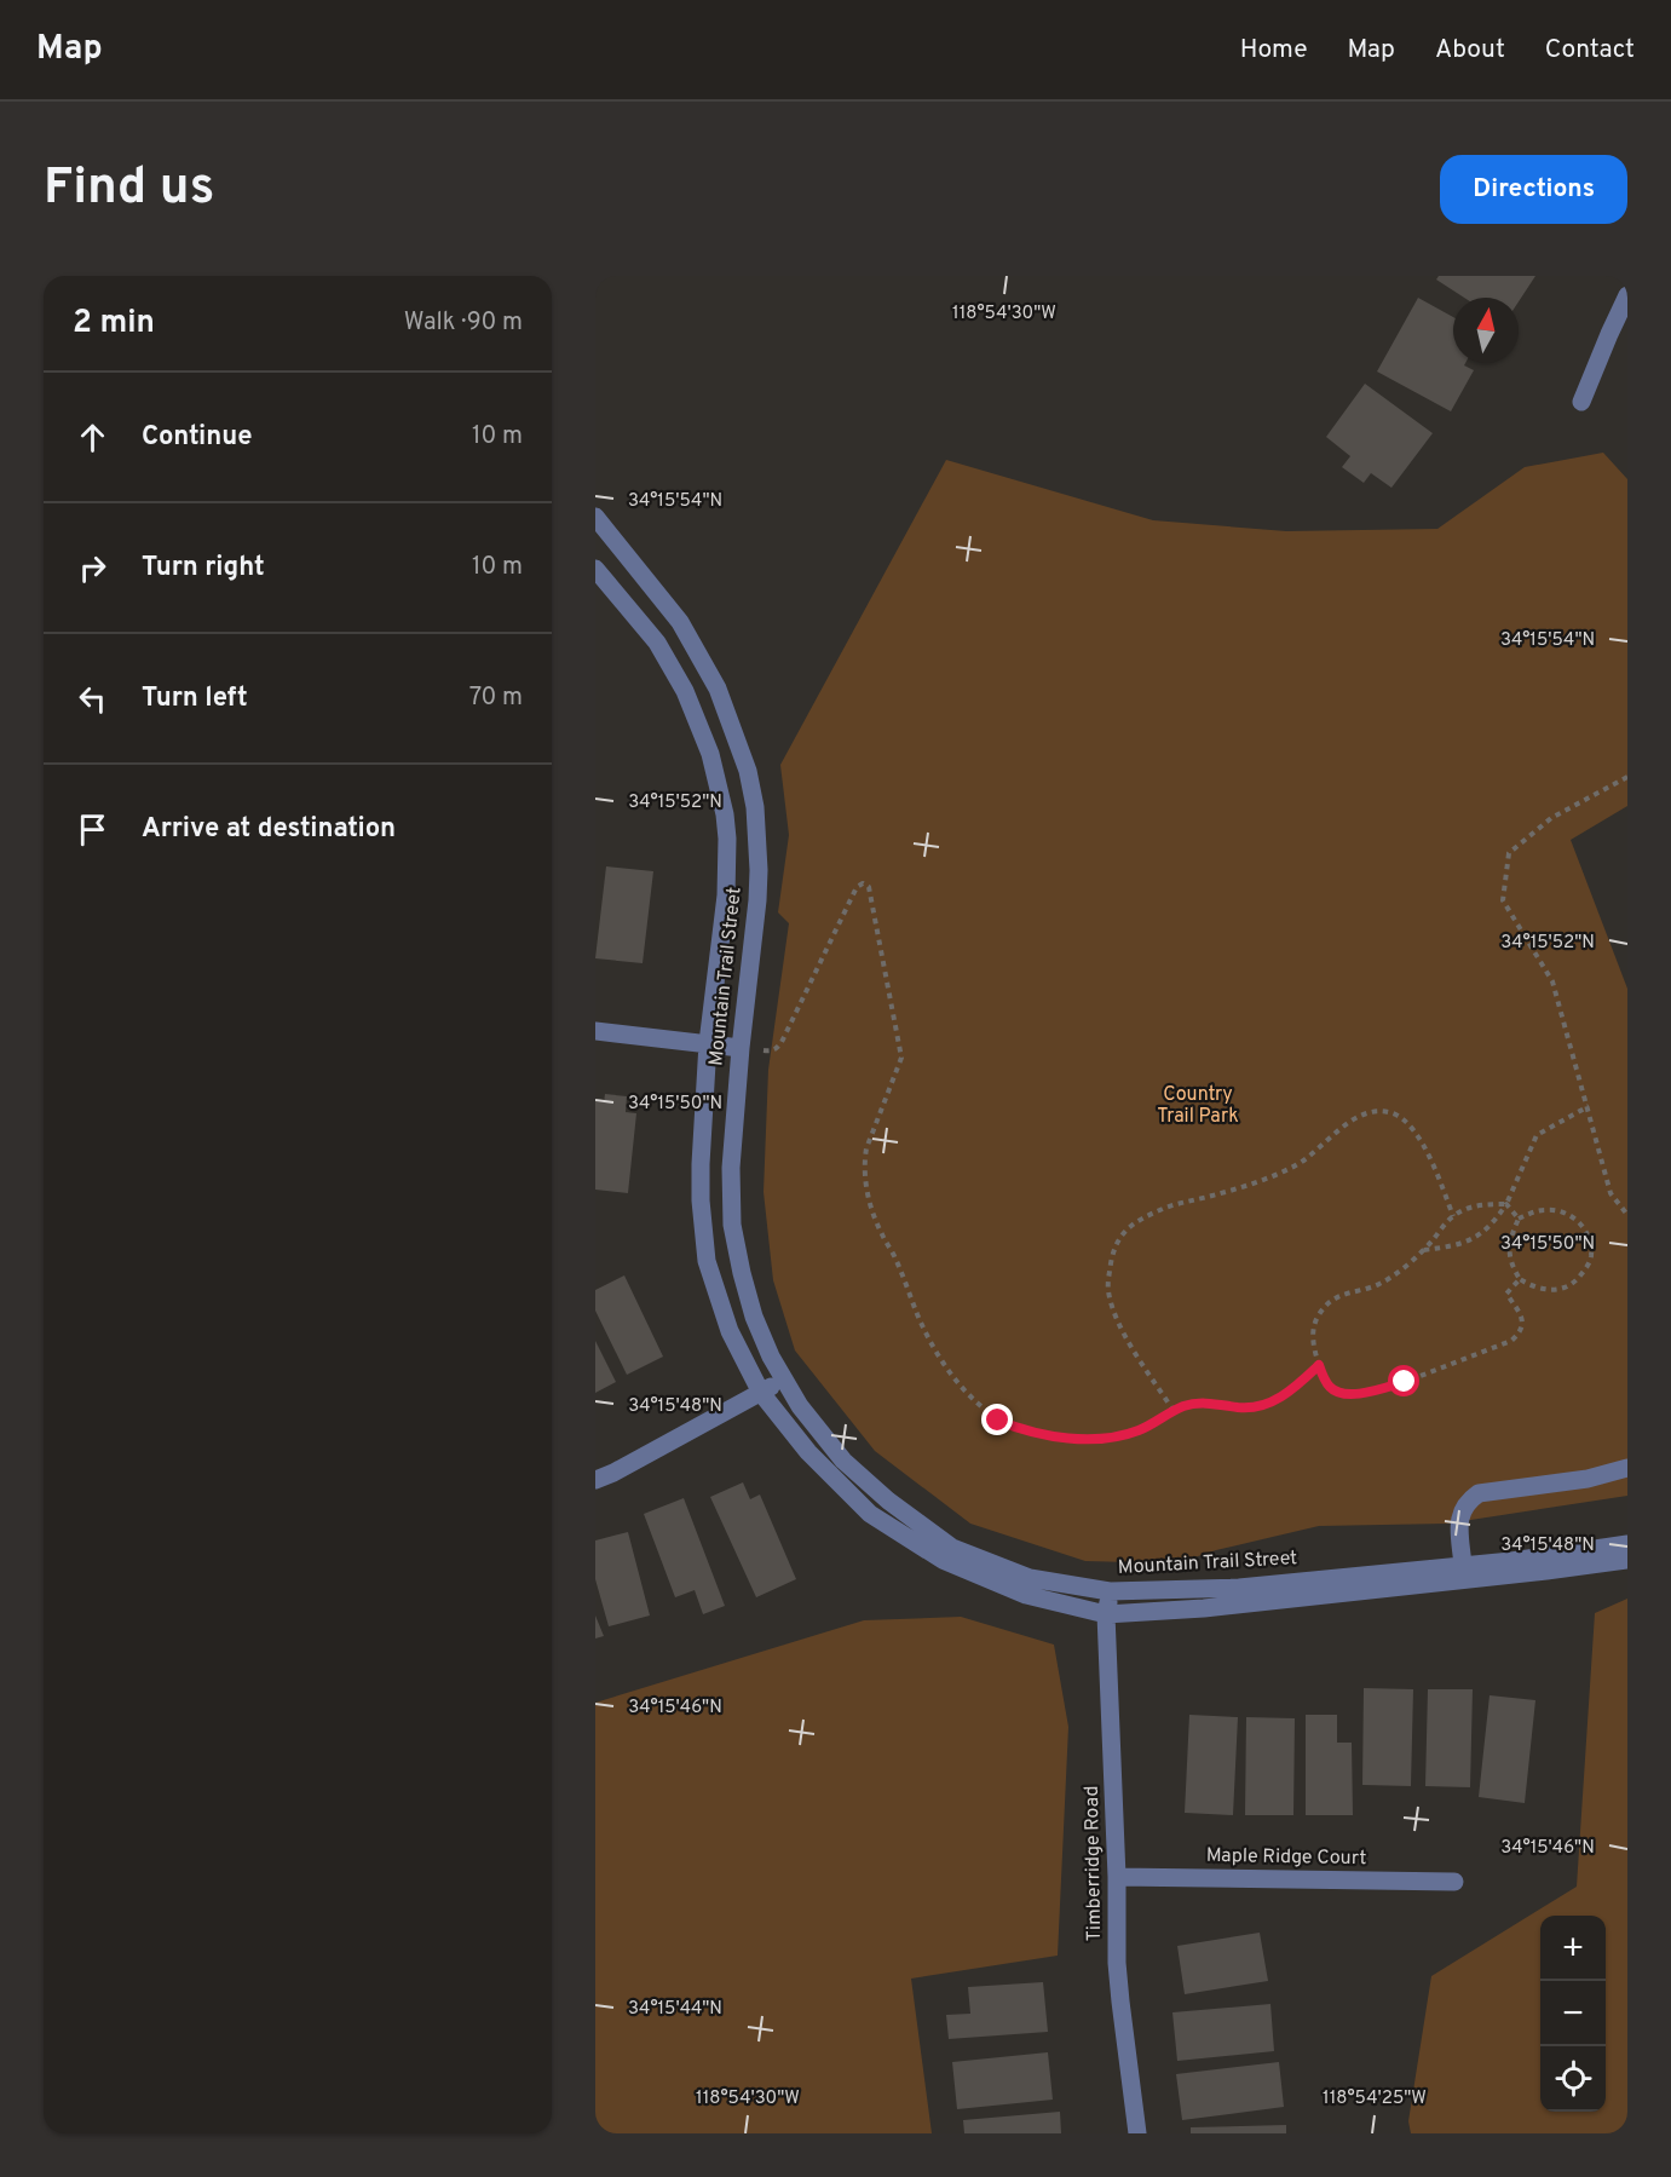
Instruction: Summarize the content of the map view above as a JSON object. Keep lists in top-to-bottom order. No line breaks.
{"streets":{"street":["Mountain Trail Street","Maple Ridge Court","Timberridge Road"]},"crossings":[["Mountain Trail Street","Timberridge Road"],["Maple Ridge Court","Timberridge Road"]],"parks":["Country Trail Park"],"north":"top","page":{"header":"Map","nav":["Home","Map","About","Contact"],"buttons":"Directions","title":"Find us","heading":["2 min","Walk · 90 m"],"list":[["Continue","10 m"],["Turn right","10 m"],["Turn left","70 m"],"Arrive at destination"],"map_buttons":["+","−"]},"coordinates":["118°54'30\"W","34°15'54\"N","34°15'52\"N","34°15'50\"N","34°15'48\"N","34°15'46\"N","34°15'44\"N","118°54'25\"W"]}
